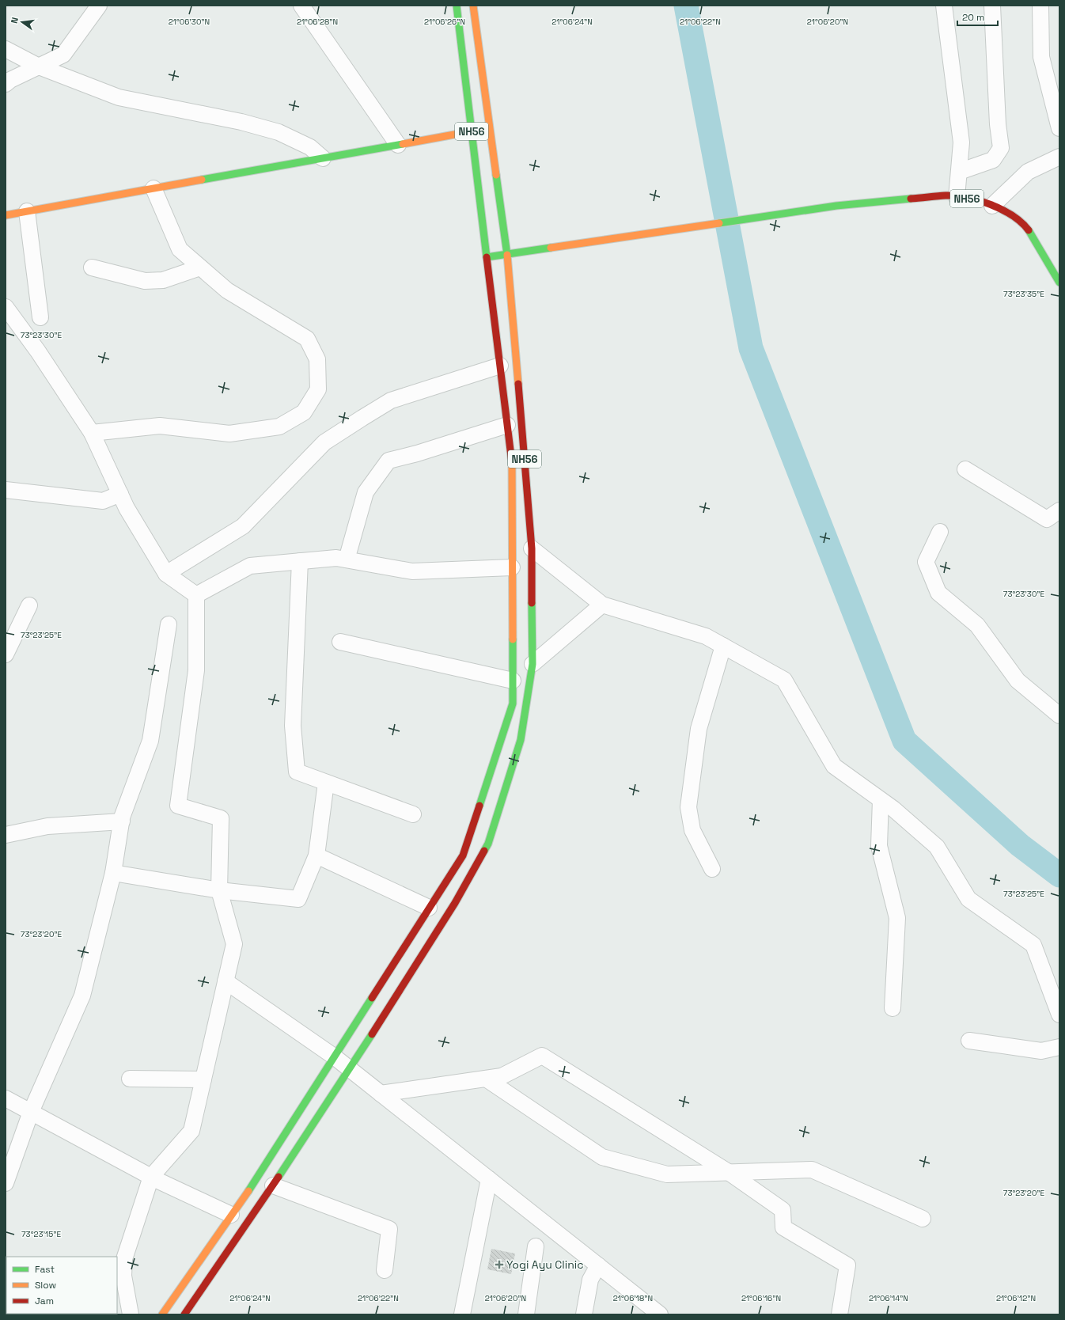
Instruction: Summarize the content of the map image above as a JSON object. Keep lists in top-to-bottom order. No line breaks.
{"streets":{"main road":["NH56"]},"places":{"health":["Yogi Ayu Clinic"]},"legend":["Fast","Slow","Jam"],"scale_bar":"20 m","north":"left","coordinates":["21°06'30\"N","21°06'28\"N","21°06'26\"N","21°06'24\"N","21°06'22\"N","21°06'20\"N","73°23'35\"E","73°23'30\"E","73°23'25\"E","73°23'20\"E","73°23'15\"E","21°06'18\"N","21°06'16\"N","21°06'14\"N","21°06'12\"N"]}
